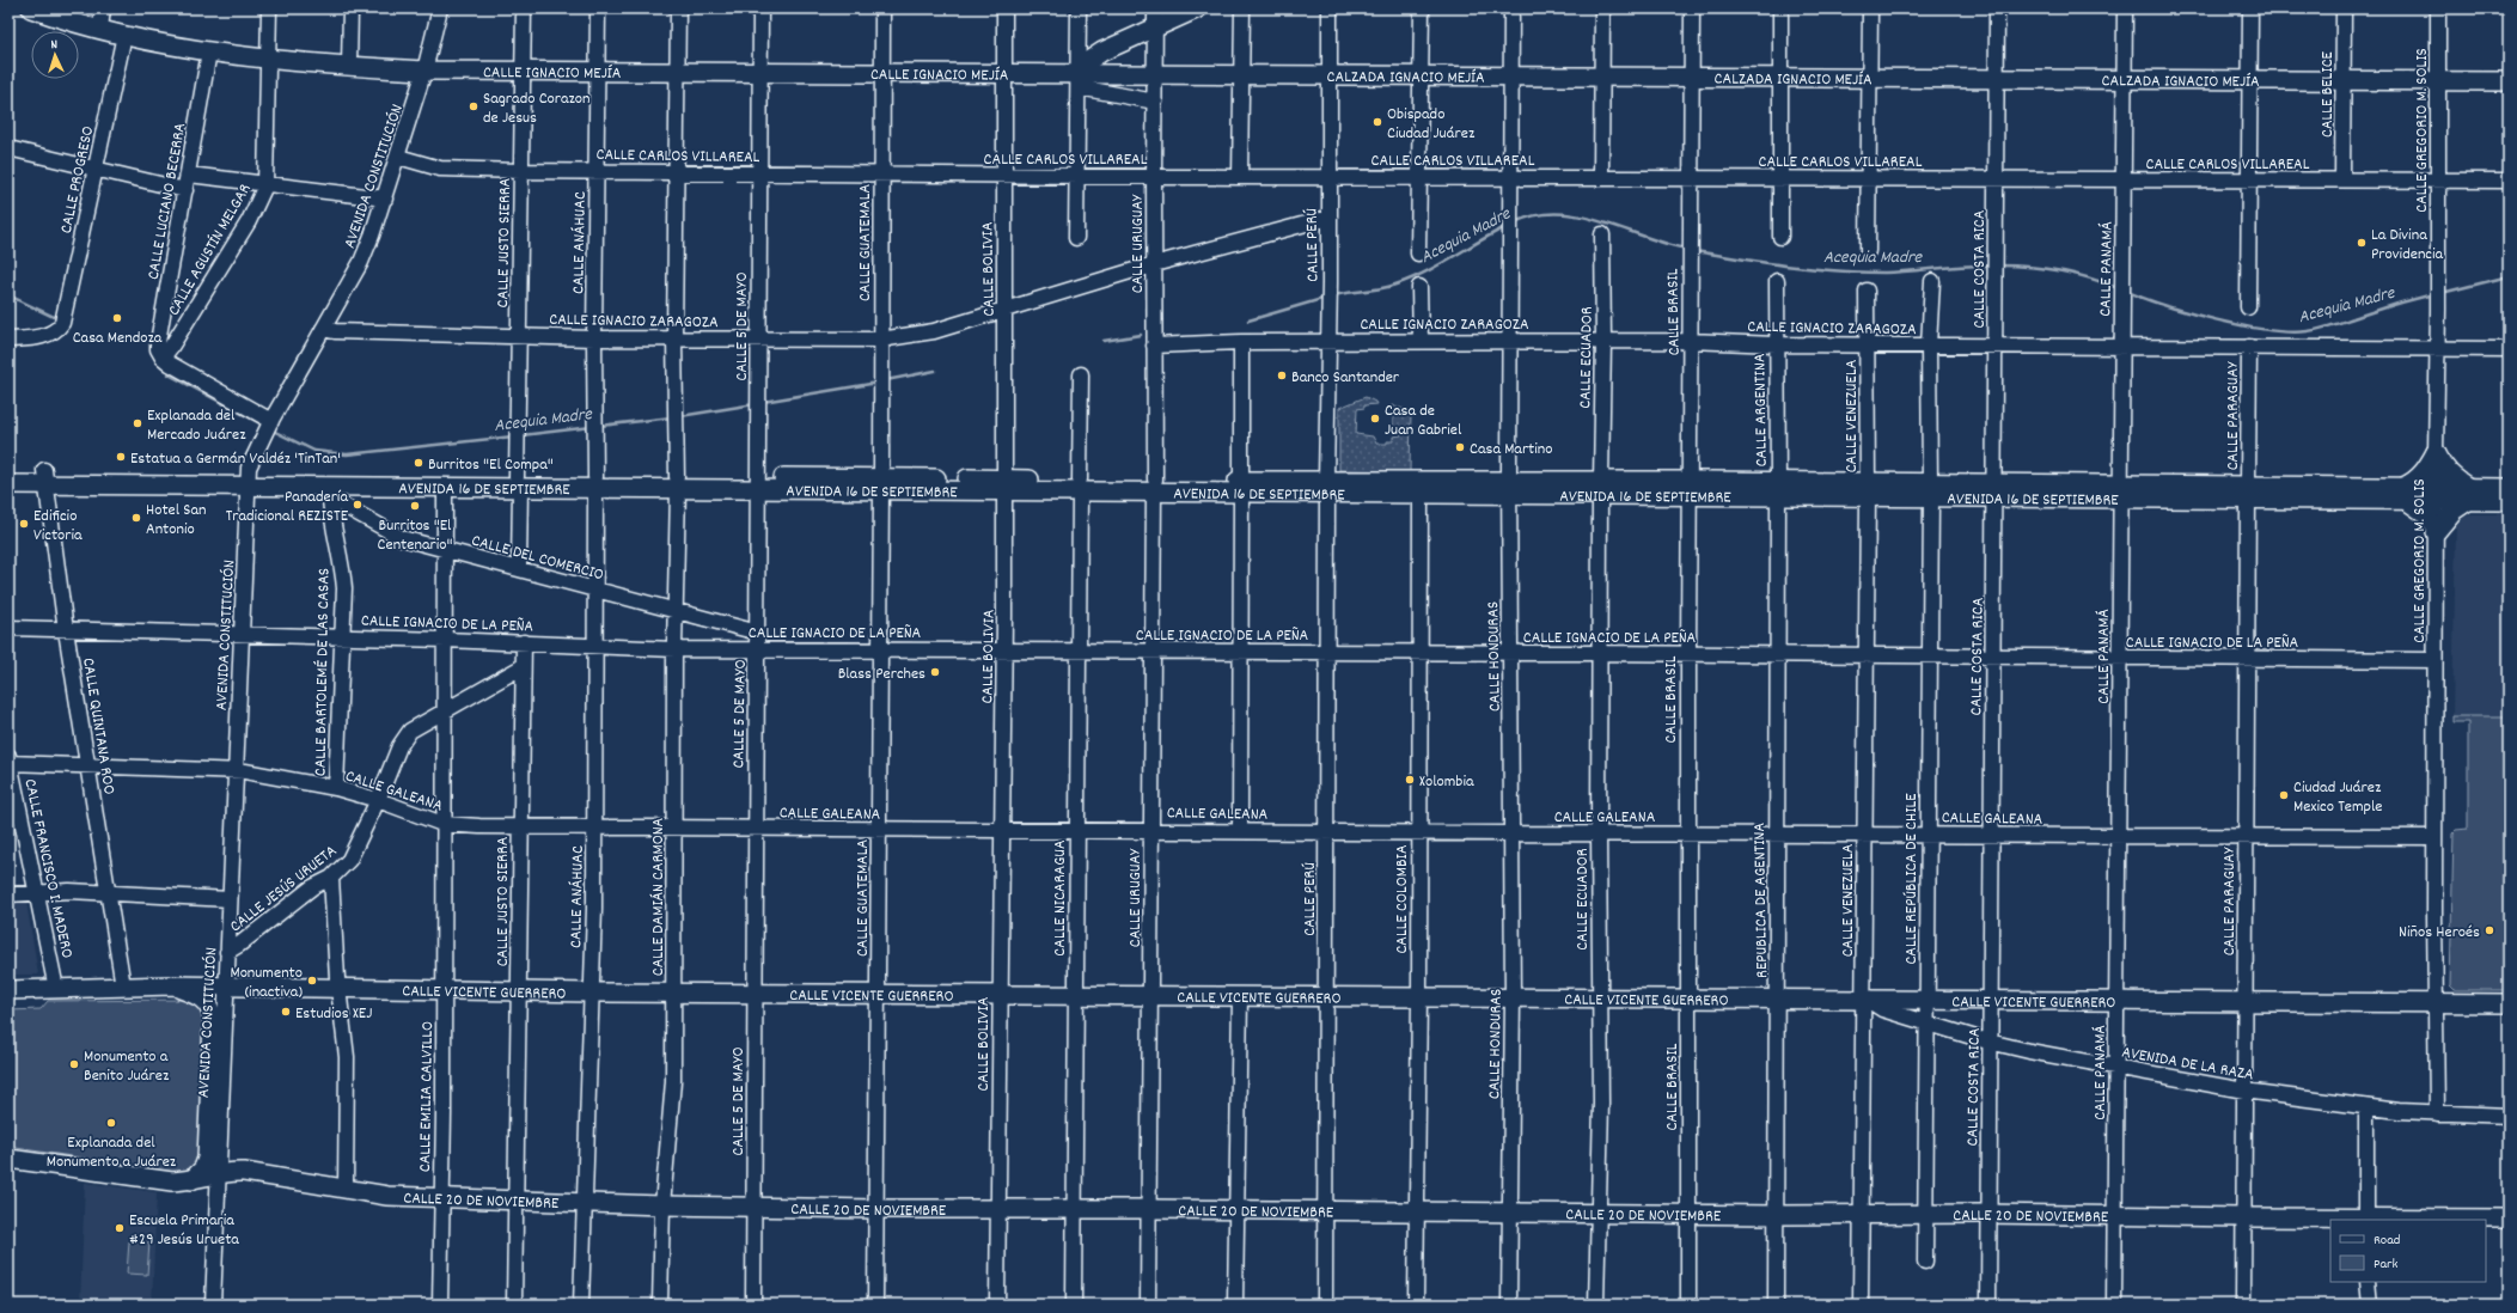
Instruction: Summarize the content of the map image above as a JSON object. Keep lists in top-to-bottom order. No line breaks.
{"streets":{"main road":["CALLE IGNACIO MEJÍA","CALZADA IGNACIO MEJÍA","AVENIDA 16 DE SEPTIEMBRE","CALLE VICENTE GUERRERO","CALLE 20 DE NOVIEMBRE"],"street":["CALLE BELICE","CALLE GREGORIO M. SOLIS","CALLE CARLOS VILLAREAL","AVENIDA CONSTITUCIÓN","CALLE PROGRESO","CALLE LUCIANO BECERRA","CALLE JUSTO SIERRA","CALLE ANÁHUAC","CALLE GUATEMALA","CALLE URUGUAY","CALLE PERÚ","CALLE AGUSTÍN MELGAR","CALLE BOLIVIA","CALLE COSTA RICA","CALLE PANAMÁ","CALLE BRASIL","CALLE IGNACIO ZARAGOZA","CALLE 5 DE MAYO","CALLE ECUADOR","CALLE ARGENTINA","CALLE VENEZUELA","CALLE PARAGUAY","CALLE DEL COMERCIO","CALLE IGNACIO DE LA PEÑA","CALLE HONDURAS","CALLE BARTOLEMÉ DE LAS CASAS","CALLE QUINTANA ROO","CALLE GALEANA","CALLE FRANCISCO I. MADERO","CALLE REPÚBLICA DE CHILE","CALLE JESÚS URUETA","CALLE DAMIÁN CARMONA","CALLE NICARAGUA","CALLE COLOMBIA","REPUBLICA DE AGENTINA","AVENIDA DE LA RAZA","CALLE EMILIA CALVILLO"]},"crossings":[["CALLE IGNACIO MEJÍA","CALZADA IGNACIO MEJÍA"],["CALLE IGNACIO MEJÍA","AVENIDA CONSTITUCIÓN"],["CALLE IGNACIO MEJÍA","CALLE PROGRESO"],["CALLE IGNACIO MEJÍA","CALLE LUCIANO BECERRA"],["CALLE IGNACIO MEJÍA","CALLE JUSTO SIERRA"],["CALLE IGNACIO MEJÍA","CALLE ANÁHUAC"],["CALLE IGNACIO MEJÍA","CALLE GUATEMALA"],["CALLE IGNACIO MEJÍA","CALLE AGUSTÍN MELGAR"],["CALLE IGNACIO MEJÍA","CALLE BOLIVIA"],["CALLE IGNACIO MEJÍA","CALLE 5 DE MAYO"],["CALLE IGNACIO MEJÍA","CALLE DAMIÁN CARMONA"],["CALZADA IGNACIO MEJÍA","CALLE BELICE"],["CALZADA IGNACIO MEJÍA","CALLE GREGORIO M. SOLIS"],["CALZADA IGNACIO MEJÍA","CALLE URUGUAY"],["CALZADA IGNACIO MEJÍA","CALLE PERÚ"],["CALZADA IGNACIO MEJÍA","CALLE COSTA RICA"],["CALZADA IGNACIO MEJÍA","CALLE PANAMÁ"],["CALZADA IGNACIO MEJÍA","CALLE BRASIL"],["CALZADA IGNACIO MEJÍA","CALLE HONDURAS"],["CALLE BELICE","CALLE CARLOS VILLAREAL"],["CALLE GREGORIO M. SOLIS","CALLE CARLOS VILLAREAL"],["CALLE GREGORIO M. SOLIS","CALLE IGNACIO ZARAGOZA"],["CALLE GREGORIO M. SOLIS","AVENIDA 16 DE SEPTIEMBRE"],["CALLE GREGORIO M. SOLIS","CALLE IGNACIO DE LA PEÑA"],["CALLE GREGORIO M. SOLIS","CALLE GALEANA"],["CALLE GREGORIO M. SOLIS","CALLE VICENTE GUERRERO"],["CALLE GREGORIO M. SOLIS","AVENIDA DE LA RAZA"],["CALLE CARLOS VILLAREAL","AVENIDA CONSTITUCIÓN"],["CALLE CARLOS VILLAREAL","CALLE JUSTO SIERRA"],["CALLE CARLOS VILLAREAL","CALLE ANÁHUAC"],["CALLE CARLOS VILLAREAL","CALLE GUATEMALA"],["CALLE CARLOS VILLAREAL","CALLE URUGUAY"],["CALLE CARLOS VILLAREAL","CALLE PERÚ"],["CALLE CARLOS VILLAREAL","CALLE BOLIVIA"],["CALLE CARLOS VILLAREAL","CALLE COSTA RICA"],["CALLE CARLOS VILLAREAL","CALLE PANAMÁ"],["CALLE CARLOS VILLAREAL","CALLE BRASIL"],["CALLE CARLOS VILLAREAL","CALLE 5 DE MAYO"],["CALLE CARLOS VILLAREAL","CALLE HONDURAS"],["CALLE CARLOS VILLAREAL","CALLE DAMIÁN CARMONA"],["AVENIDA CONSTITUCIÓN","CALLE IGNACIO ZARAGOZA"],["AVENIDA CONSTITUCIÓN","AVENIDA 16 DE SEPTIEMBRE"],["AVENIDA CONSTITUCIÓN","CALLE IGNACIO DE LA PEÑA"],["AVENIDA CONSTITUCIÓN","CALLE GALEANA"],["AVENIDA CONSTITUCIÓN","CALLE JESÚS URUETA"],["AVENIDA CONSTITUCIÓN","CALLE VICENTE GUERRERO"],["AVENIDA CONSTITUCIÓN","CALLE 20 DE NOVIEMBRE"],["CALLE LUCIANO BECERRA","CALLE AGUSTÍN MELGAR"],["CALLE JUSTO SIERRA","CALLE IGNACIO ZARAGOZA"],["CALLE JUSTO SIERRA","AVENIDA 16 DE SEPTIEMBRE"],["CALLE JUSTO SIERRA","CALLE DEL COMERCIO"],["CALLE JUSTO SIERRA","CALLE IGNACIO DE LA PEÑA"],["CALLE JUSTO SIERRA","CALLE GALEANA"],["CALLE JUSTO SIERRA","CALLE JESÚS URUETA"],["CALLE JUSTO SIERRA","CALLE VICENTE GUERRERO"],["CALLE JUSTO SIERRA","CALLE 20 DE NOVIEMBRE"],["CALLE ANÁHUAC","CALLE IGNACIO ZARAGOZA"],["CALLE ANÁHUAC","AVENIDA 16 DE SEPTIEMBRE"],["CALLE ANÁHUAC","CALLE DEL COMERCIO"],["CALLE ANÁHUAC","CALLE IGNACIO DE LA PEÑA"],["CALLE ANÁHUAC","CALLE GALEANA"],["CALLE ANÁHUAC","CALLE VICENTE GUERRERO"],["CALLE ANÁHUAC","CALLE 20 DE NOVIEMBRE"],["CALLE GUATEMALA","CALLE IGNACIO ZARAGOZA"],["CALLE GUATEMALA","AVENIDA 16 DE SEPTIEMBRE"],["CALLE GUATEMALA","CALLE IGNACIO DE LA PEÑA"],["CALLE GUATEMALA","CALLE GALEANA"],["CALLE GUATEMALA","CALLE VICENTE GUERRERO"],["CALLE GUATEMALA","CALLE 20 DE NOVIEMBRE"],["CALLE URUGUAY","CALLE IGNACIO ZARAGOZA"],["CALLE URUGUAY","AVENIDA 16 DE SEPTIEMBRE"],["CALLE URUGUAY","CALLE IGNACIO DE LA PEÑA"],["CALLE URUGUAY","CALLE GALEANA"],["CALLE URUGUAY","CALLE VICENTE GUERRERO"],["CALLE URUGUAY","CALLE 20 DE NOVIEMBRE"],["CALLE PERÚ","CALLE IGNACIO ZARAGOZA"],["CALLE PERÚ","AVENIDA 16 DE SEPTIEMBRE"],["CALLE PERÚ","CALLE IGNACIO DE LA PEÑA"],["CALLE PERÚ","CALLE GALEANA"],["CALLE PERÚ","CALLE VICENTE GUERRERO"],["CALLE PERÚ","CALLE 20 DE NOVIEMBRE"],["CALLE BOLIVIA","CALLE IGNACIO ZARAGOZA"],["CALLE BOLIVIA","AVENIDA 16 DE SEPTIEMBRE"],["CALLE BOLIVIA","CALLE IGNACIO DE LA PEÑA"],["CALLE BOLIVIA","CALLE GALEANA"],["CALLE BOLIVIA","CALLE VICENTE GUERRERO"],["CALLE BOLIVIA","CALLE 20 DE NOVIEMBRE"],["CALLE COSTA RICA","CALLE IGNACIO ZARAGOZA"],["CALLE COSTA RICA","AVENIDA 16 DE SEPTIEMBRE"],["CALLE COSTA RICA","CALLE IGNACIO DE LA PEÑA"],["CALLE COSTA RICA","CALLE GALEANA"],["CALLE COSTA RICA","CALLE VICENTE GUERRERO"],["CALLE COSTA RICA","AVENIDA DE LA RAZA"],["CALLE COSTA RICA","CALLE 20 DE NOVIEMBRE"],["CALLE PANAMÁ","CALLE IGNACIO ZARAGOZA"],["CALLE PANAMÁ","AVENIDA 16 DE SEPTIEMBRE"],["CALLE PANAMÁ","CALLE IGNACIO DE LA PEÑA"],["CALLE PANAMÁ","CALLE GALEANA"],["CALLE PANAMÁ","CALLE VICENTE GUERRERO"],["CALLE PANAMÁ","AVENIDA DE LA RAZA"],["CALLE PANAMÁ","CALLE 20 DE NOVIEMBRE"],["CALLE BRASIL","CALLE IGNACIO ZARAGOZA"],["CALLE BRASIL","AVENIDA 16 DE SEPTIEMBRE"],["CALLE BRASIL","CALLE IGNACIO DE LA PEÑA"],["CALLE BRASIL","CALLE GALEANA"],["CALLE BRASIL","CALLE VICENTE GUERRERO"],["CALLE BRASIL","CALLE 20 DE NOVIEMBRE"],["CALLE IGNACIO ZARAGOZA","CALLE 5 DE MAYO"],["CALLE IGNACIO ZARAGOZA","CALLE ECUADOR"],["CALLE IGNACIO ZARAGOZA","CALLE ARGENTINA"],["CALLE IGNACIO ZARAGOZA","CALLE VENEZUELA"],["CALLE IGNACIO ZARAGOZA","CALLE PARAGUAY"],["CALLE IGNACIO ZARAGOZA","CALLE HONDURAS"],["CALLE IGNACIO ZARAGOZA","CALLE REPÚBLICA DE CHILE"],["CALLE IGNACIO ZARAGOZA","CALLE DAMIÁN CARMONA"],["CALLE 5 DE MAYO","AVENIDA 16 DE SEPTIEMBRE"],["CALLE 5 DE MAYO","CALLE DEL COMERCIO"],["CALLE 5 DE MAYO","CALLE IGNACIO DE LA PEÑA"],["CALLE 5 DE MAYO","CALLE GALEANA"],["CALLE 5 DE MAYO","CALLE VICENTE GUERRERO"],["CALLE 5 DE MAYO","CALLE 20 DE NOVIEMBRE"],["CALLE ECUADOR","AVENIDA 16 DE SEPTIEMBRE"],["CALLE ECUADOR","CALLE IGNACIO DE LA PEÑA"],["CALLE ECUADOR","CALLE GALEANA"],["CALLE ECUADOR","CALLE VICENTE GUERRERO"],["CALLE ECUADOR","CALLE 20 DE NOVIEMBRE"],["CALLE ARGENTINA","AVENIDA 16 DE SEPTIEMBRE"],["CALLE ARGENTINA","REPUBLICA DE AGENTINA"],["CALLE VENEZUELA","AVENIDA 16 DE SEPTIEMBRE"],["CALLE VENEZUELA","CALLE IGNACIO DE LA PEÑA"],["CALLE VENEZUELA","CALLE GALEANA"],["CALLE VENEZUELA","CALLE VICENTE GUERRERO"],["CALLE VENEZUELA","AVENIDA DE LA RAZA"],["CALLE VENEZUELA","CALLE 20 DE NOVIEMBRE"],["CALLE PARAGUAY","AVENIDA 16 DE SEPTIEMBRE"],["CALLE PARAGUAY","CALLE IGNACIO DE LA PEÑA"],["CALLE PARAGUAY","CALLE GALEANA"],["CALLE PARAGUAY","CALLE VICENTE GUERRERO"],["CALLE PARAGUAY","AVENIDA DE LA RAZA"],["CALLE PARAGUAY","CALLE 20 DE NOVIEMBRE"],["AVENIDA 16 DE SEPTIEMBRE","CALLE DEL COMERCIO"],["AVENIDA 16 DE SEPTIEMBRE","CALLE HONDURAS"],["AVENIDA 16 DE SEPTIEMBRE","CALLE BARTOLEMÉ DE LAS CASAS"],["AVENIDA 16 DE SEPTIEMBRE","CALLE QUINTANA ROO"],["AVENIDA 16 DE SEPTIEMBRE","CALLE REPÚBLICA DE CHILE"],["AVENIDA 16 DE SEPTIEMBRE","CALLE DAMIÁN CARMONA"],["AVENIDA 16 DE SEPTIEMBRE","CALLE NICARAGUA"],["AVENIDA 16 DE SEPTIEMBRE","CALLE COLOMBIA"],["AVENIDA 16 DE SEPTIEMBRE","REPUBLICA DE AGENTINA"],["AVENIDA 16 DE SEPTIEMBRE","CALLE EMILIA CALVILLO"],["CALLE DEL COMERCIO","CALLE BARTOLEMÉ DE LAS CASAS"],["CALLE DEL COMERCIO","CALLE DAMIÁN CARMONA"],["CALLE DEL COMERCIO","CALLE EMILIA CALVILLO"],["CALLE IGNACIO DE LA PEÑA","CALLE HONDURAS"],["CALLE IGNACIO DE LA PEÑA","CALLE BARTOLEMÉ DE LAS CASAS"],["CALLE IGNACIO DE LA PEÑA","CALLE QUINTANA ROO"],["CALLE IGNACIO DE LA PEÑA","CALLE REPÚBLICA DE CHILE"],["CALLE IGNACIO DE LA PEÑA","CALLE DAMIÁN CARMONA"],["CALLE IGNACIO DE LA PEÑA","CALLE NICARAGUA"],["CALLE IGNACIO DE LA PEÑA","CALLE COLOMBIA"],["CALLE IGNACIO DE LA PEÑA","REPUBLICA DE AGENTINA"],["CALLE IGNACIO DE LA PEÑA","CALLE EMILIA CALVILLO"],["CALLE HONDURAS","CALLE GALEANA"],["CALLE HONDURAS","CALLE VICENTE GUERRERO"],["CALLE HONDURAS","CALLE 20 DE NOVIEMBRE"],["CALLE BARTOLEMÉ DE LAS CASAS","CALLE GALEANA"],["CALLE QUINTANA ROO","CALLE GALEANA"],["CALLE QUINTANA ROO","CALLE VICENTE GUERRERO"],["CALLE GALEANA","CALLE FRANCISCO I. MADERO"],["CALLE GALEANA","CALLE REPÚBLICA DE CHILE"],["CALLE GALEANA","CALLE JESÚS URUETA"],["CALLE GALEANA","CALLE DAMIÁN CARMONA"],["CALLE GALEANA","CALLE NICARAGUA"],["CALLE GALEANA","CALLE COLOMBIA"],["CALLE GALEANA","REPUBLICA DE AGENTINA"],["CALLE GALEANA","CALLE EMILIA CALVILLO"],["CALLE FRANCISCO I. MADERO","CALLE VICENTE GUERRERO"],["CALLE REPÚBLICA DE CHILE","CALLE VICENTE GUERRERO"],["CALLE REPÚBLICA DE CHILE","AVENIDA DE LA RAZA"],["CALLE REPÚBLICA DE CHILE","CALLE 20 DE NOVIEMBRE"],["CALLE JESÚS URUETA","CALLE EMILIA CALVILLO"],["CALLE DAMIÁN CARMONA","CALLE VICENTE GUERRERO"],["CALLE DAMIÁN CARMONA","CALLE 20 DE NOVIEMBRE"],["CALLE NICARAGUA","CALLE VICENTE GUERRERO"],["CALLE NICARAGUA","CALLE 20 DE NOVIEMBRE"],["CALLE COLOMBIA","CALLE VICENTE GUERRERO"],["CALLE COLOMBIA","CALLE 20 DE NOVIEMBRE"],["REPUBLICA DE AGENTINA","CALLE VICENTE GUERRERO"],["REPUBLICA DE AGENTINA","CALLE 20 DE NOVIEMBRE"],["CALLE VICENTE GUERRERO","AVENIDA DE LA RAZA"],["CALLE VICENTE GUERRERO","CALLE EMILIA CALVILLO"],["CALLE EMILIA CALVILLO","CALLE 20 DE NOVIEMBRE"]],"water":["Acequia Madre"],"places":["Sagrado Corazon de Jesus","Obispado Ciudad Juárez","La Divina Providencia","Casa Mendoza","Banco Santander","Casa de Juan Gabriel","Explanada del Mercado Juárez","Casa Martino","Estatua a Germán Valdéz 'TinTan'","Burritos \"El Compa\"","Panadería Tradicional REZISTE","Burritos \"El Centenario\"","Hotel San Antonio","Edificio Victoria","Blass Perches","Xolombia","Ciudad Juárez Mexico Temple","Niños Heroés","Monumento (inactiva)","Estudios XEJ","Monumento a Benito Juárez","Explanada del Monumento a Juárez","Escuela Primaria #29 Jesús Urueta"],"legend":["Road","Park"],"north":"top"}
